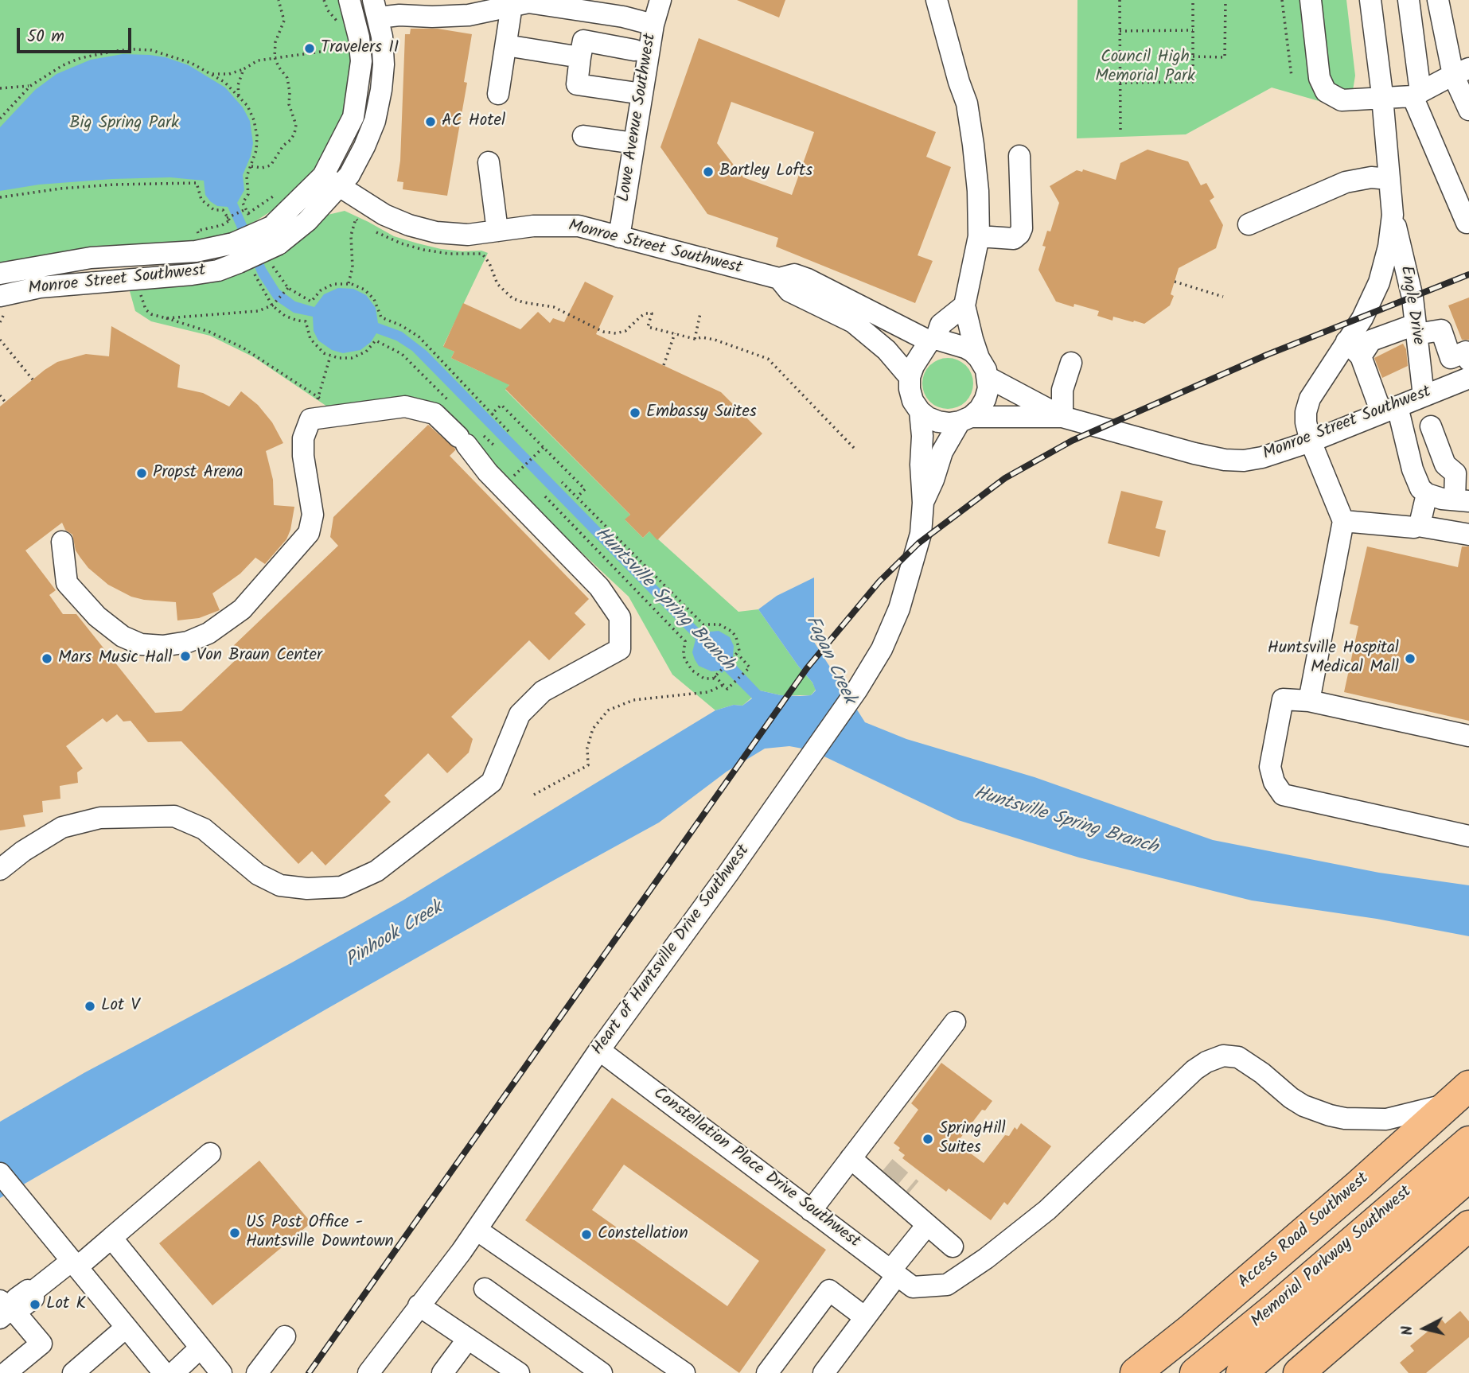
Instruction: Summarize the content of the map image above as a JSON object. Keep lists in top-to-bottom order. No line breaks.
{"streets":{"highway":["Access Road Southwest","Memorial Parkway Southwest"],"street":["Lowe Avenue Southwest","Monroe Street Southwest","Engle Drive","Heart of Huntsville Drive Southwest","Constellation Place Drive Southwest"]},"crossings":[["Lowe Avenue Southwest","Monroe Street Southwest"],["Monroe Street Southwest","Engle Drive"],["Monroe Street Southwest","Heart of Huntsville Drive Southwest"],["Heart of Huntsville Drive Southwest","Constellation Place Drive Southwest"]],"water":["Huntsville Spring Branch","Fagan Creek","Pinhook Creek"],"parks":["Council High Memorial Park","Big Spring Park"],"places":["Travelers II","AC Hotel","Bartley Lofts","Embassy Suites","Propst Arena","Von Braun Center","Mars Music Hall","Huntsville Hospital Medical Mall","Lot V","SpringHill Suites","US Post Office - Huntsville Downtown","Constellation","Lot K"],"scale_bar":"50 m","north":"left"}
